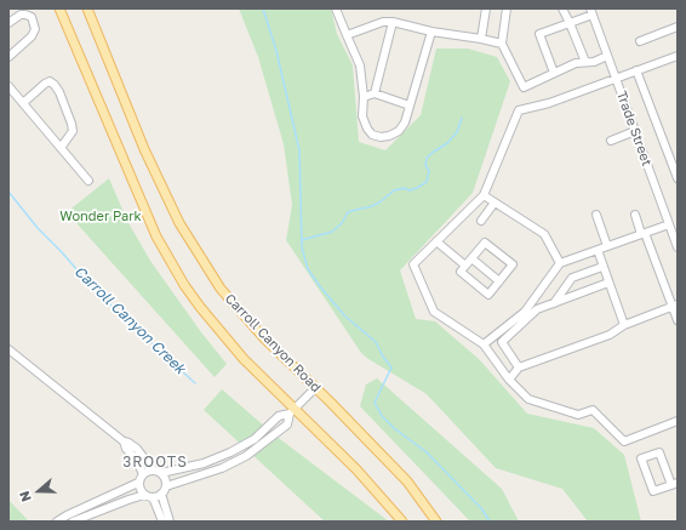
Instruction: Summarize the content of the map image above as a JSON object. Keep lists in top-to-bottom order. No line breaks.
{"streets":{"main road":["Carroll Canyon Road"],"street":["Trade Street"]},"districts":["3ROOTS"],"water":["Carroll Canyon Creek"],"parks":["Wonder Park"],"north":"left"}
